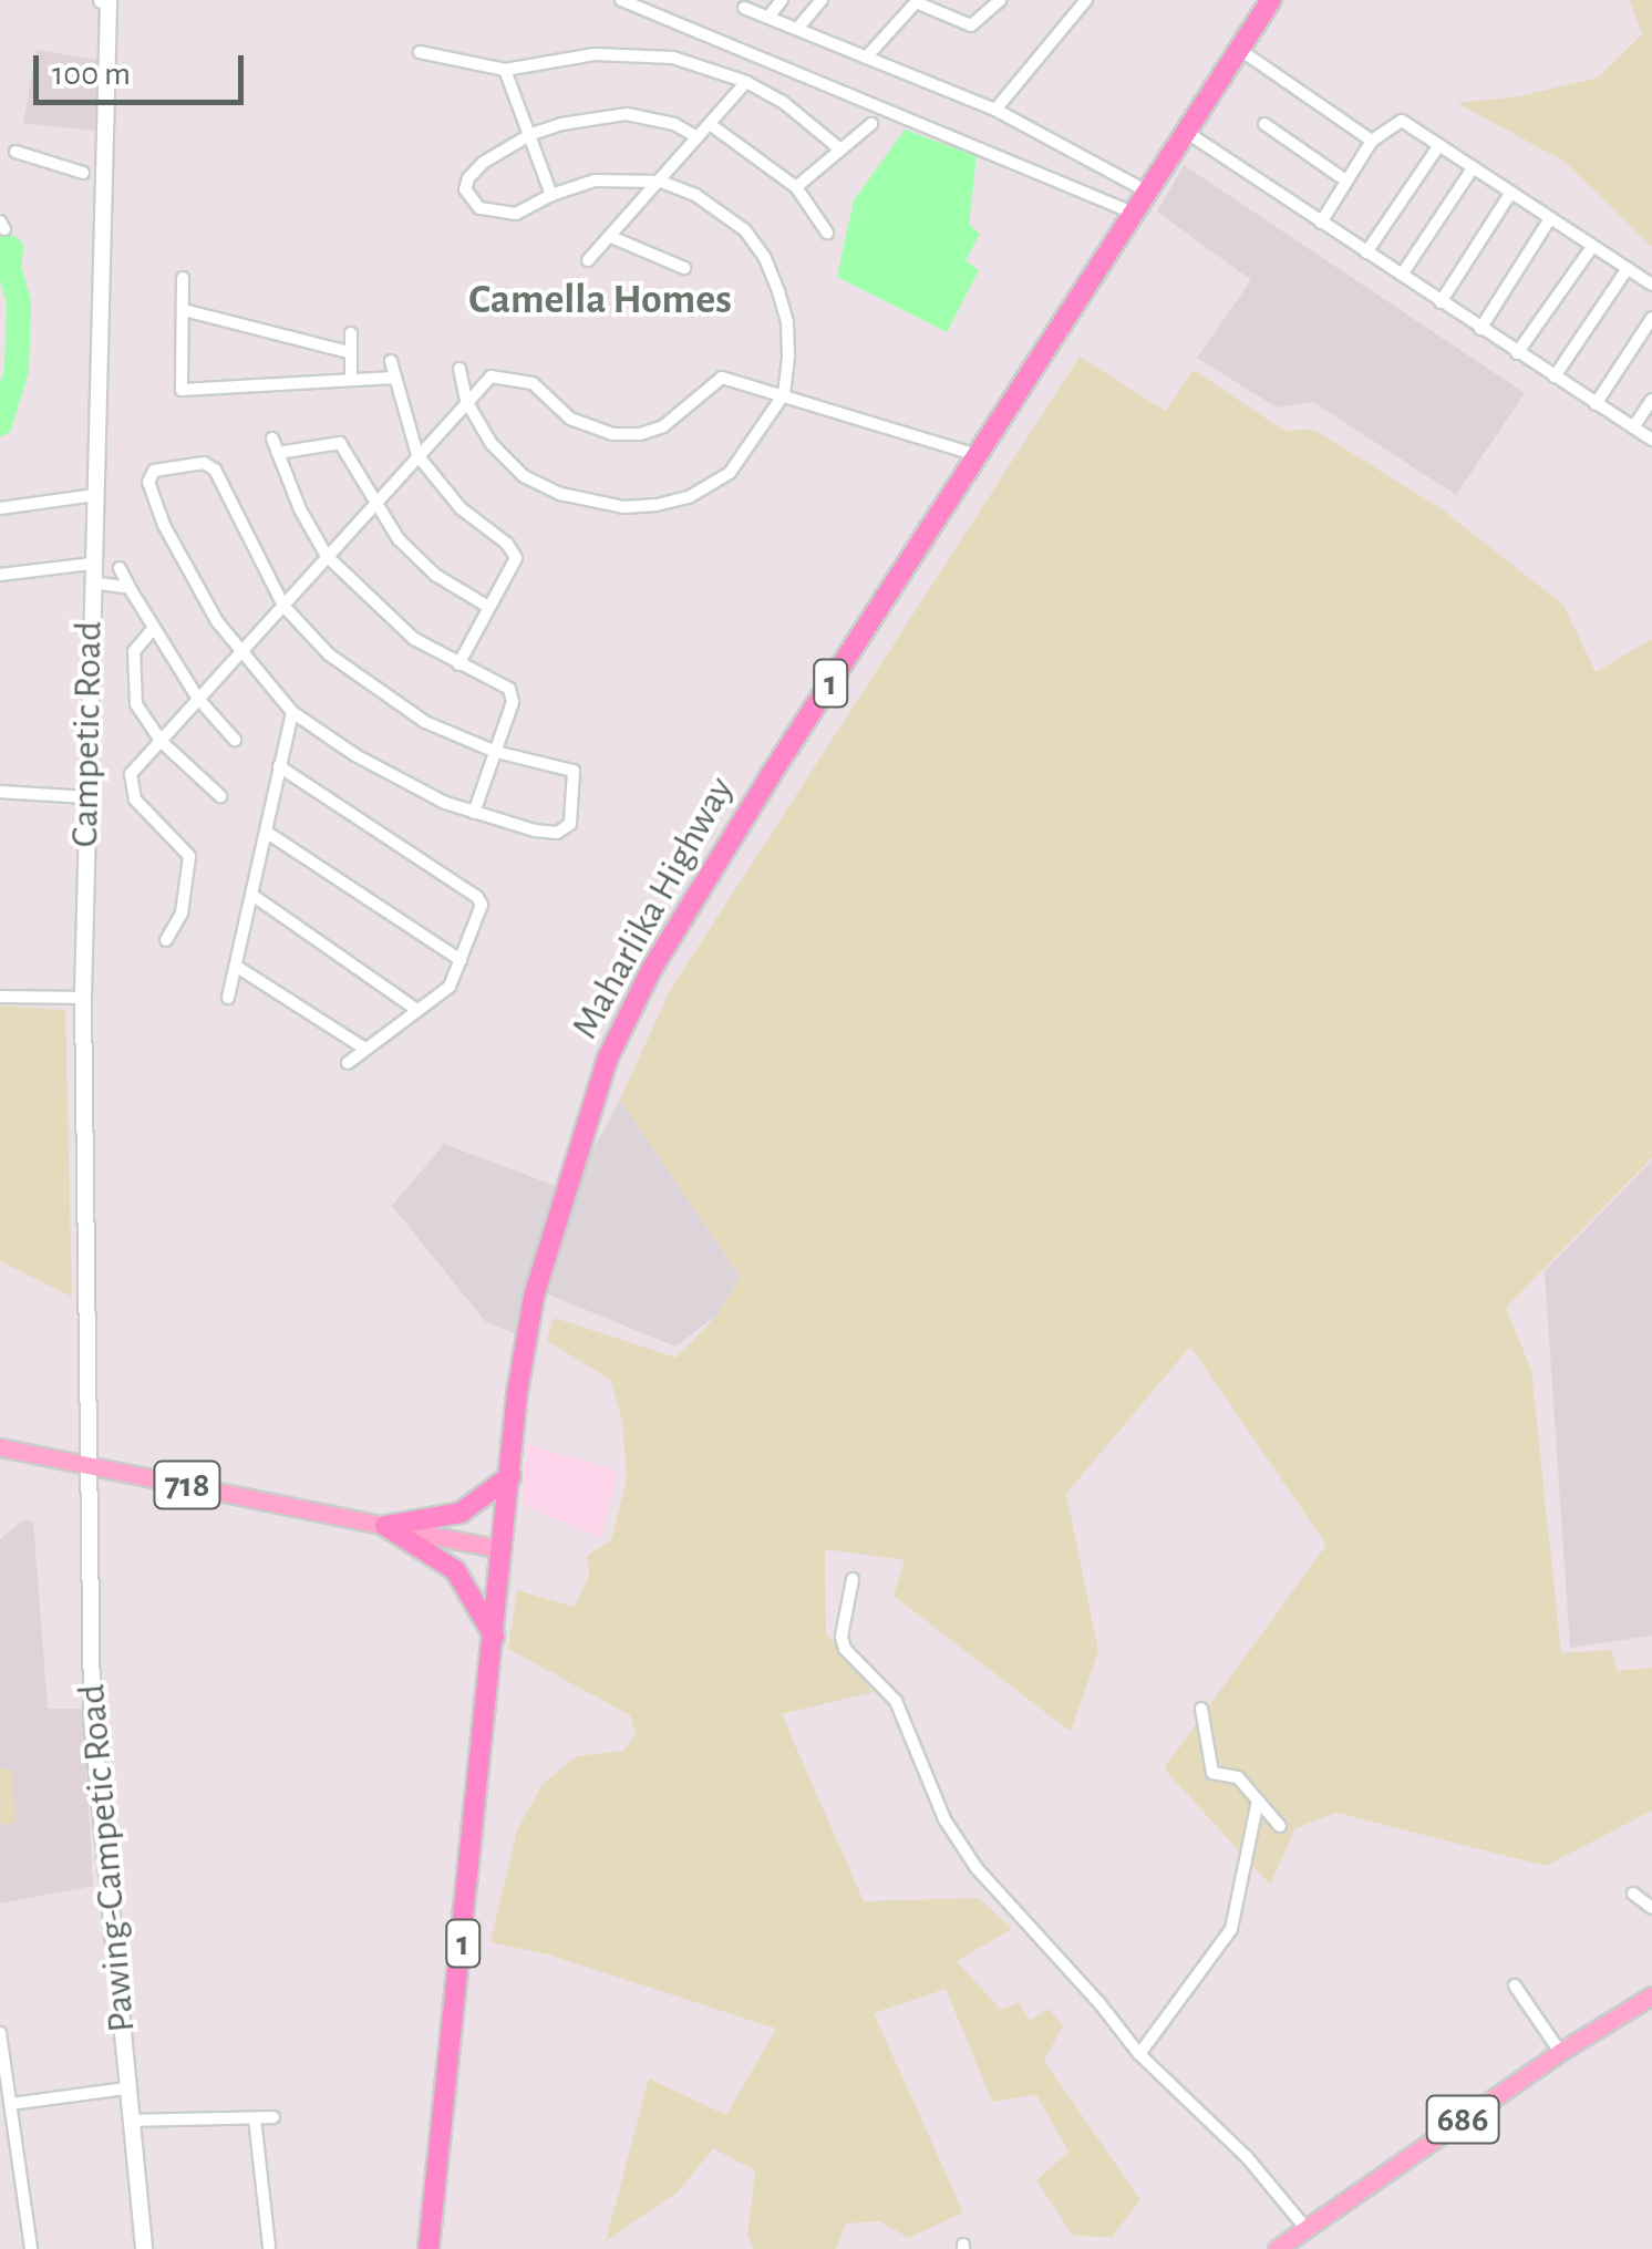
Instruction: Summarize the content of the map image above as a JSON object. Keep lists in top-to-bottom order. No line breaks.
{"streets":{"highway":["1","Maharlika Highway"],"main road":["718","686"],"street":["Campetic Road","Pawing-Campetic Road"]},"crossings":[["Campetic Road","718"],["Campetic Road","Pawing-Campetic Road"],["Maharlika Highway","718"],["718","Pawing-Campetic Road"]],"districts":["Camella Homes"],"scale_bar":"100 m"}
